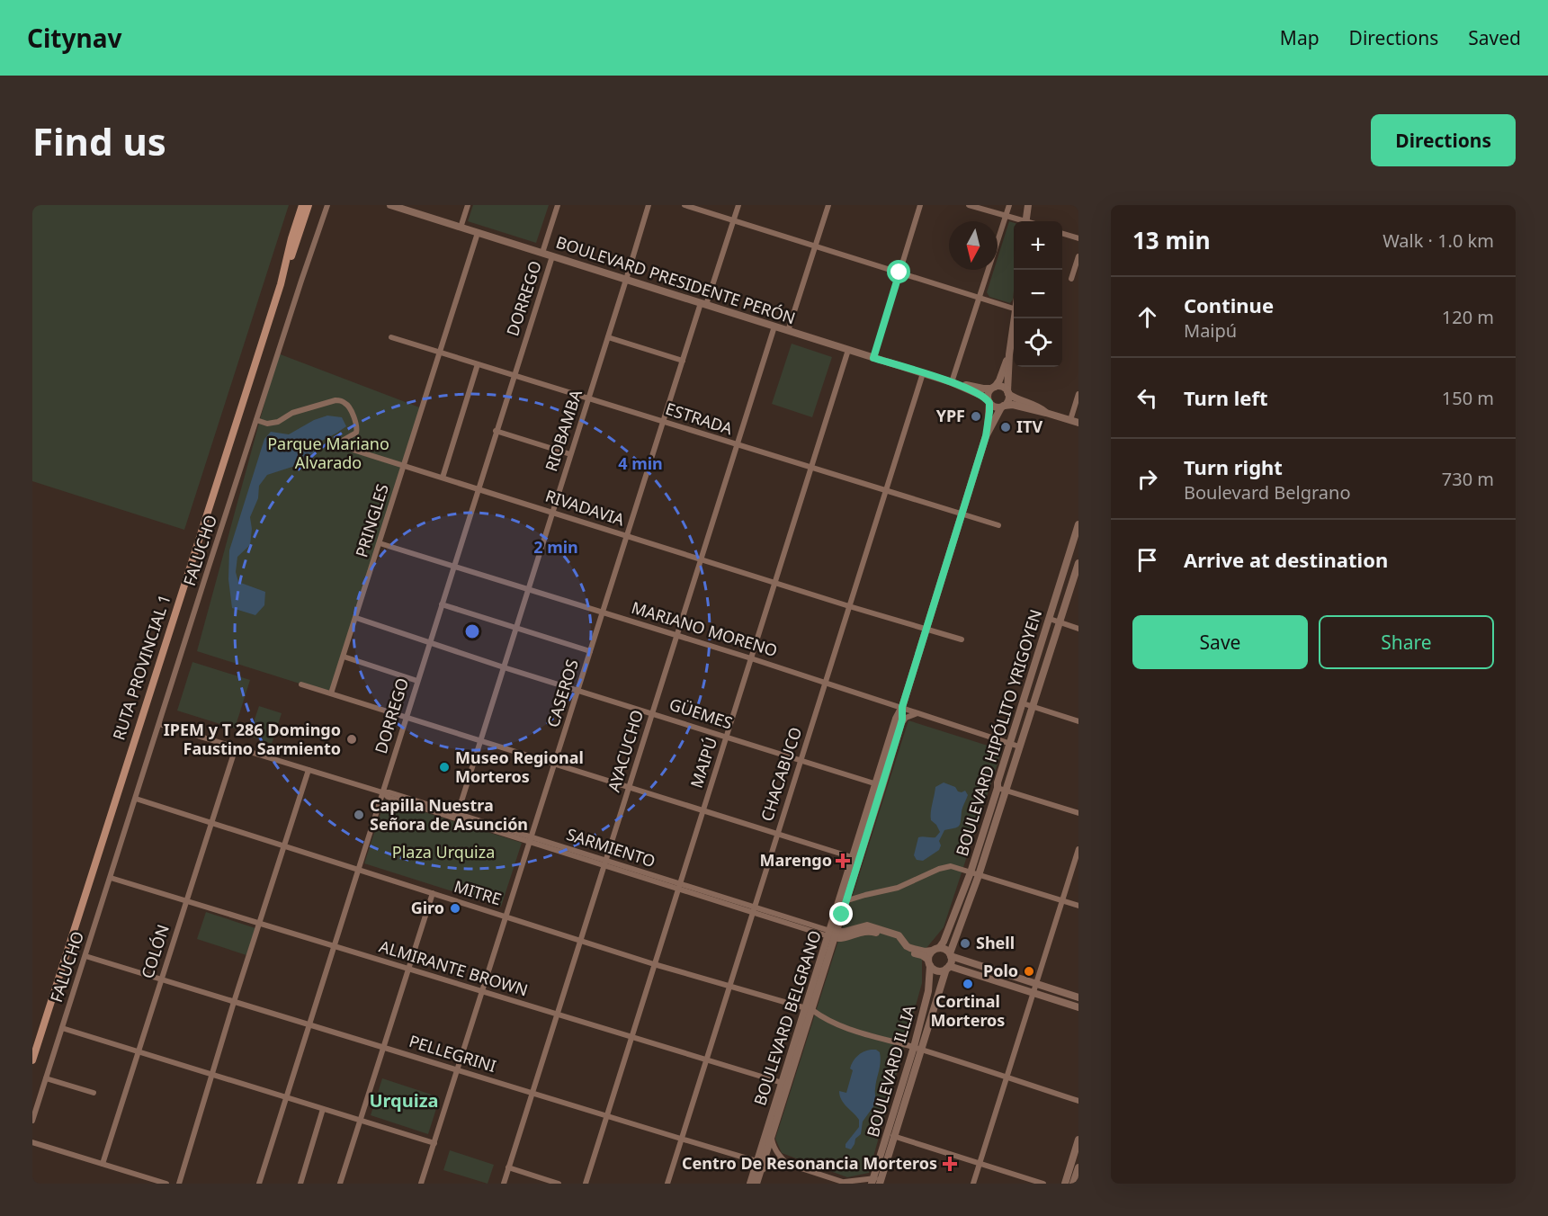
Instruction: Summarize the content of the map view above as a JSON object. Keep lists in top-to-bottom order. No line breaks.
{"streets":{"main road":["RUTA PROVINCIAL 1"],"street":["BOULEVARD PRESIDENTE PERÓN","DORREGO","ESTRADA","RIOBAMBA","RIVADAVIA","PRINGLES","FALUCHO","MARIANO MORENO","CASEROS","GÜEMES","BOULEVARD HIPÓLITO YRIGOYEN","AYACUCHO","MAIPÚ","CHACABUCO","SARMIENTO","MITRE","COLÓN","ALMIRANTE BROWN","BOULEVARD BELGRANO","PELLEGRINI","BOULEVARD ILLIA"]},"crossings":[["BOULEVARD PRESIDENTE PERÓN","DORREGO"],["BOULEVARD PRESIDENTE PERÓN","RIOBAMBA"],["BOULEVARD PRESIDENTE PERÓN","PRINGLES"],["BOULEVARD PRESIDENTE PERÓN","CASEROS"],["BOULEVARD PRESIDENTE PERÓN","AYACUCHO"],["BOULEVARD PRESIDENTE PERÓN","MAIPÚ"],["BOULEVARD PRESIDENTE PERÓN","CHACABUCO"],["BOULEVARD PRESIDENTE PERÓN","BOULEVARD BELGRANO"],["DORREGO","ESTRADA"],["DORREGO","RIVADAVIA"],["DORREGO","MARIANO MORENO"],["DORREGO","GÜEMES"],["DORREGO","SARMIENTO"],["DORREGO","MITRE"],["DORREGO","ALMIRANTE BROWN"],["DORREGO","PELLEGRINI"],["ESTRADA","RIOBAMBA"],["ESTRADA","PRINGLES"],["ESTRADA","CASEROS"],["ESTRADA","AYACUCHO"],["ESTRADA","MAIPÚ"],["ESTRADA","CHACABUCO"],["ESTRADA","BOULEVARD BELGRANO"],["RIOBAMBA","RIVADAVIA"],["RIOBAMBA","MARIANO MORENO"],["RIOBAMBA","GÜEMES"],["RIOBAMBA","SARMIENTO"],["RIVADAVIA","PRINGLES"],["RIVADAVIA","FALUCHO"],["RIVADAVIA","CASEROS"],["RIVADAVIA","AYACUCHO"],["RIVADAVIA","MAIPÚ"],["RIVADAVIA","CHACABUCO"],["RIVADAVIA","BOULEVARD BELGRANO"],["PRINGLES","MARIANO MORENO"],["PRINGLES","GÜEMES"],["FALUCHO","SARMIENTO"],["FALUCHO","MITRE"],["FALUCHO","ALMIRANTE BROWN"],["FALUCHO","PELLEGRINI"],["MARIANO MORENO","CASEROS"],["MARIANO MORENO","BOULEVARD HIPÓLITO YRIGOYEN"],["MARIANO MORENO","AYACUCHO"],["MARIANO MORENO","MAIPÚ"],["MARIANO MORENO","CHACABUCO"],["MARIANO MORENO","BOULEVARD BELGRANO"],["CASEROS","GÜEMES"],["CASEROS","SARMIENTO"],["CASEROS","MITRE"],["CASEROS","ALMIRANTE BROWN"],["CASEROS","PELLEGRINI"],["GÜEMES","AYACUCHO"],["GÜEMES","MAIPÚ"],["GÜEMES","CHACABUCO"],["GÜEMES","BOULEVARD BELGRANO"],["BOULEVARD HIPÓLITO YRIGOYEN","BOULEVARD ILLIA"],["AYACUCHO","SARMIENTO"],["AYACUCHO","MITRE"],["AYACUCHO","ALMIRANTE BROWN"],["AYACUCHO","PELLEGRINI"],["MAIPÚ","SARMIENTO"],["MAIPÚ","MITRE"],["MAIPÚ","ALMIRANTE BROWN"],["MAIPÚ","PELLEGRINI"],["CHACABUCO","SARMIENTO"],["CHACABUCO","MITRE"],["CHACABUCO","ALMIRANTE BROWN"],["CHACABUCO","PELLEGRINI"],["SARMIENTO","COLÓN"],["SARMIENTO","BOULEVARD BELGRANO"],["MITRE","COLÓN"],["MITRE","BOULEVARD BELGRANO"],["MITRE","BOULEVARD ILLIA"],["COLÓN","ALMIRANTE BROWN"],["COLÓN","PELLEGRINI"],["ALMIRANTE BROWN","BOULEVARD BELGRANO"],["BOULEVARD BELGRANO","PELLEGRINI"]],"districts":["Urquiza"],"parks":["Parque Mariano Alvarado","Plaza Urquiza"],"places":{"other":["YPF","ITV","IPEM y T 286 Domingo Faustino Sarmiento","Museo Regional Morteros","Capilla Nuestra Señora de Asunción","Giro","Shell","Polo","Cortinal Morteros"],"health":["Marengo","Centro De Resonancia Morteros"]},"north":"bottom","page":{"header":"Citynav","nav":["Map","Directions","Saved"],"buttons":["Directions",["Save","Share"]],"title":"Find us","heading":["13 min","Walk · 1.0 km"],"map_buttons":["+","−"],"list":[["Continue","Maipú","120 m"],["Turn left","150 m"],["Turn right","Boulevard Belgrano","730 m"],"Arrive at destination"]},"rings":["4 min","2 min"]}
